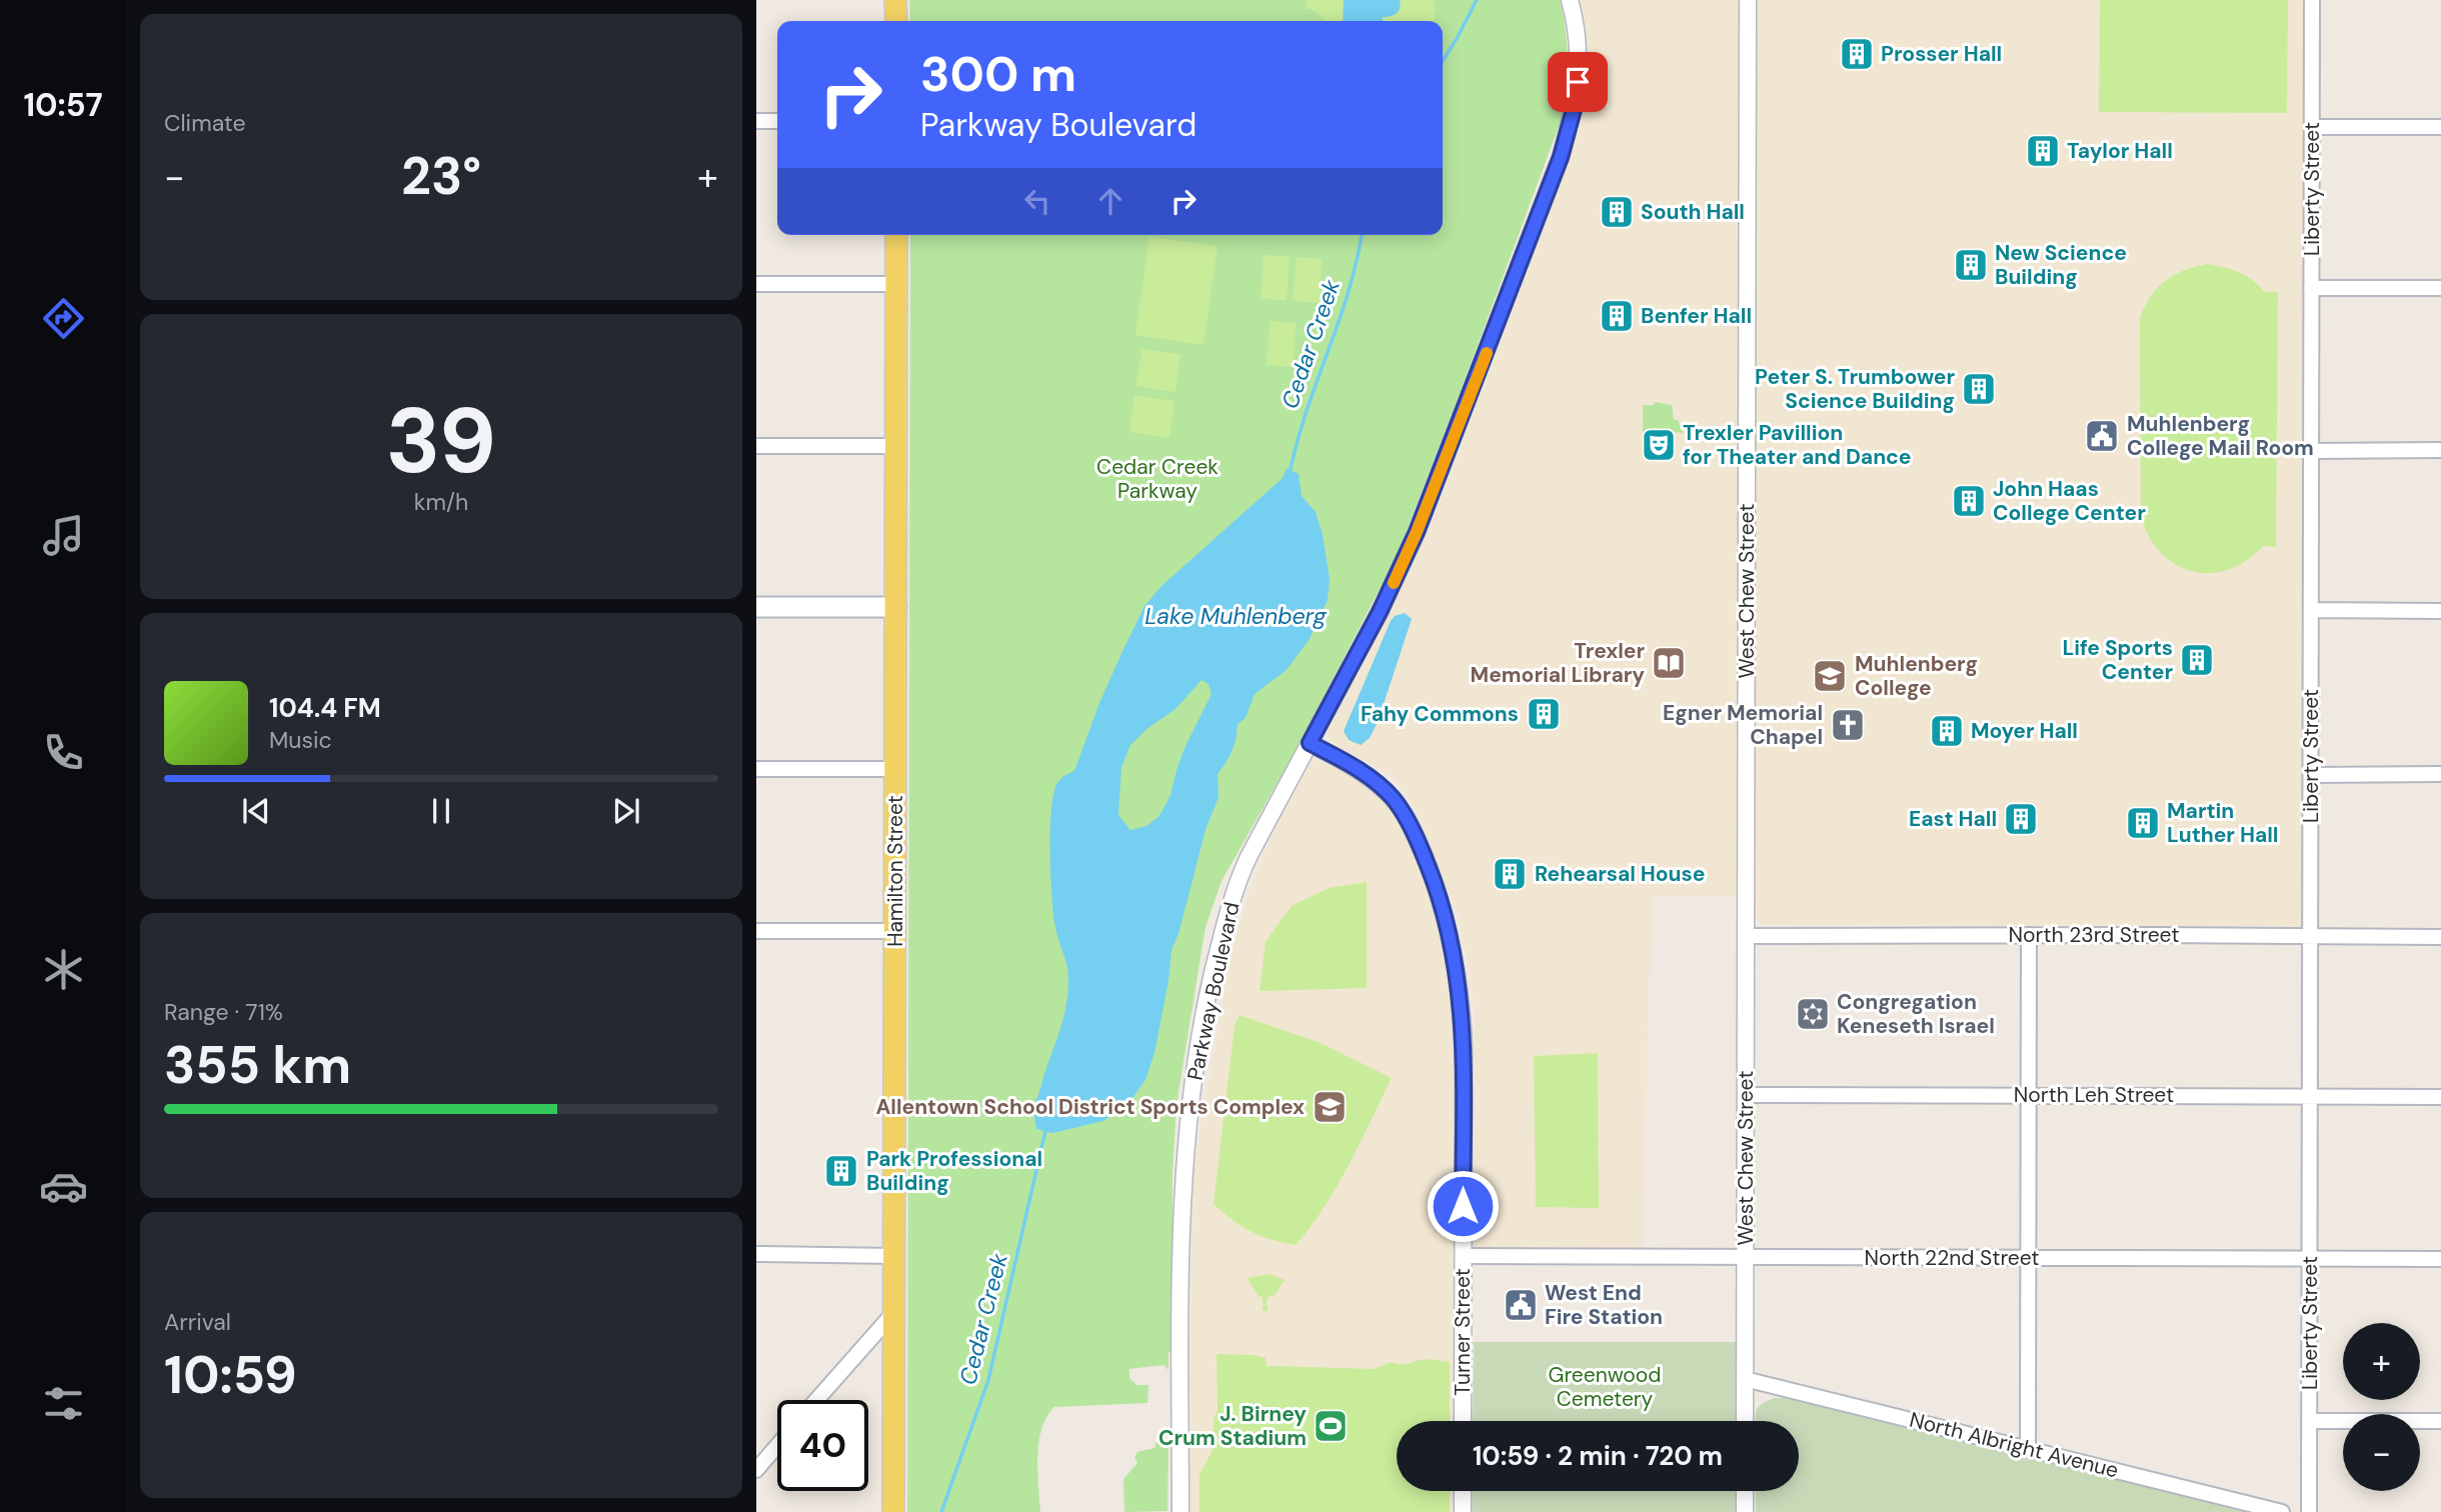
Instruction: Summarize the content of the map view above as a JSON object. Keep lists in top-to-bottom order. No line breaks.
{"streets":{"main road":["Hamilton Street"],"street":["Liberty Street","West Chew Street","North 23rd Street","Parkway Boulevard","North Leh Street","North 22nd Street","Turner Street","North Albright Avenue"]},"crossings":[["Liberty Street","North 23rd Street"],["Liberty Street","North Leh Street"],["Liberty Street","North 22nd Street"],["West Chew Street","North 23rd Street"],["West Chew Street","North Leh Street"],["West Chew Street","North 22nd Street"],["West Chew Street","North Albright Avenue"],["Parkway Boulevard","Turner Street"],["North 22nd Street","Turner Street"]],"water":["Cedar Creek","Lake Muhlenberg"],"parks":["Cedar Creek Parkway","Greenwood Cemetery"],"places":{"building":["Prosser Hall","Taylor Hall","South Hall","New Science Building","Benfer Hall","Peter S. Trumbower Science Building","John Haas College Center","Life Sports Center","Fahy Commons","Moyer Hall","East Hall","Martin Luther Hall","Rehearsal House","Park Professional Building"],"public building":["Muhlenberg College Mail Room","West End Fire Station"],"theatre":["Trexler Pavillion for Theater and Dance"],"library":["Trexler Memorial Library"],"school or university":["Muhlenberg College","Allentown School District Sports Complex"],"church":["Egner Memorial Chapel"],"synagogue":["Congregation Keneseth Israel"],"sports":["J. Birney Crum Stadium"]},"page":{"tabs":"10:57","tile":["Climate",["39","km/h"],["Range · 71%","355 km"],["Arrival","10:59"]],"turn":["300 m","Parkway Boulevard"],"heat":["−","23°","+"],"song":["104.4 FM","Music"],"map_buttons":["+","−"],"limit":"40","trip":"10:59 · 2 min · 720 m"}}
